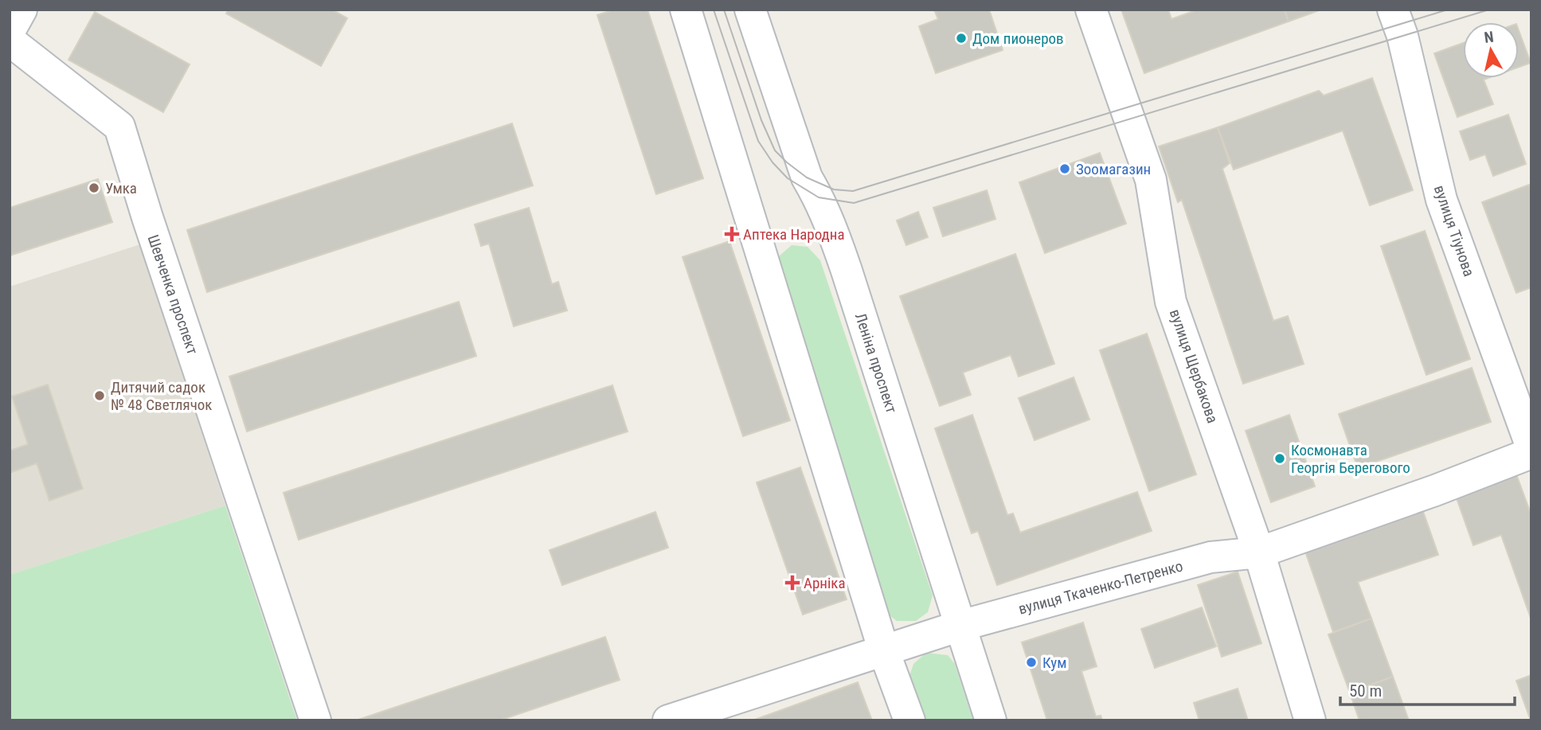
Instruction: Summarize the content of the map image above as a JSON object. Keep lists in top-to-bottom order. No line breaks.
{"streets":{"street":["вулиця Тіунова","Шевченка проспект","Леніна проспект","вулиця Щербакова","вулиця Ткаченко-Петренко"]},"crossings":[["Леніна проспект","вулиця Ткаченко-Петренко"],["вулиця Щербакова","вулиця Ткаченко-Петренко"]],"places":{"other":["Дом пионеров","Зоомагазин","Умка","Дитячий садок № 48 Светлячок","Космонавта Георгія Берегового","Кум"],"health":["Аптека Народна","Арніка"]},"scale_bar":"50 m","north":"top"}
